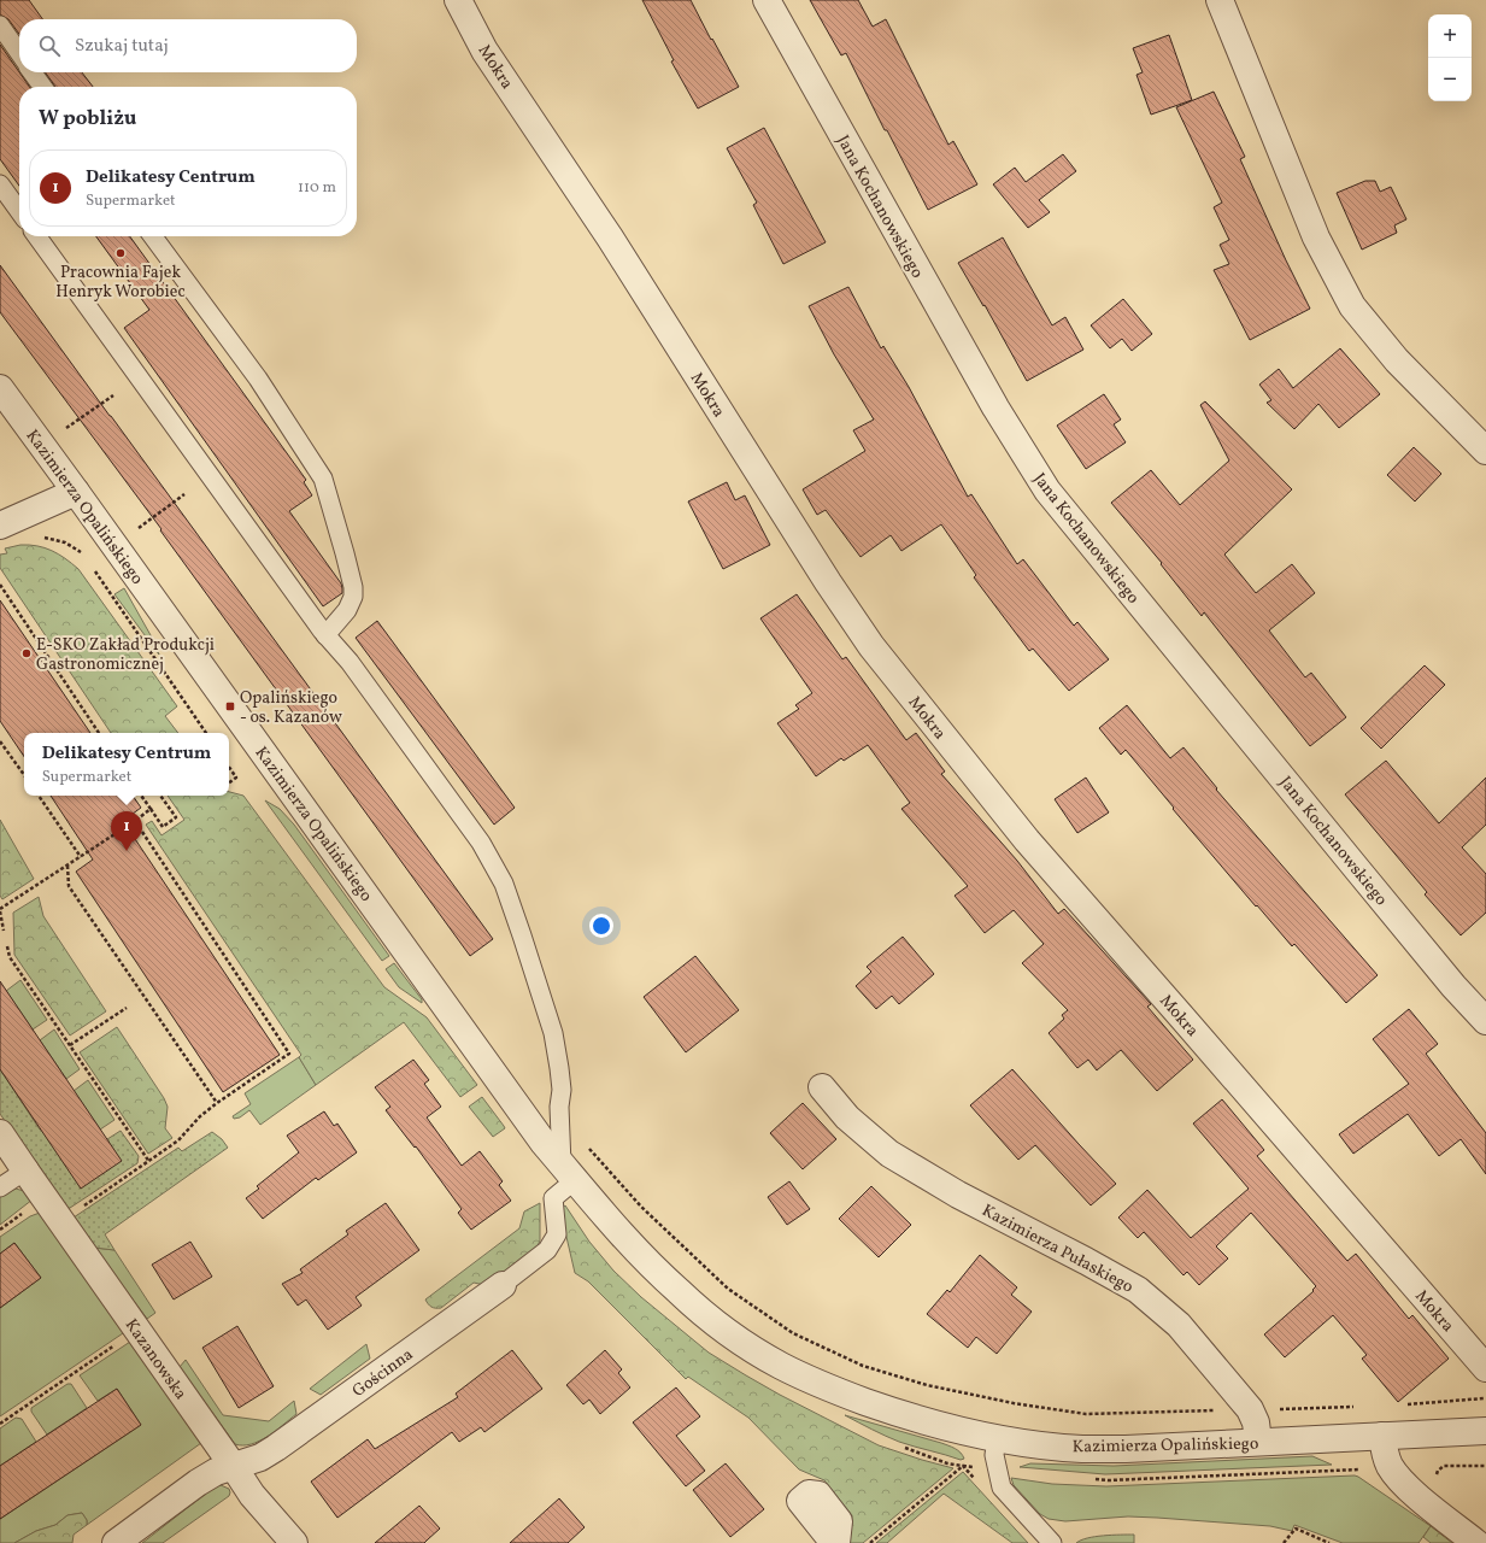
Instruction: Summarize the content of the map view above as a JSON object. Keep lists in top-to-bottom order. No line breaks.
{"streets":{"street":["Mokra","Jana Kochanowskiego","Kazimierza Opalińskiego","Kazimierza Pułaskiego","Kazanowska","Gościnna"]},"crossings":[["Kazimierza Opalińskiego","Kazimierza Pułaskiego"],["Kazimierza Opalińskiego","Gościnna"],["Kazanowska","Gościnna"]],"places":{"other":["Pracownia Fajek Henryk Worobiec","E-SKO Zakład Produkcji Gastronomicznej"],"transit":["Opalińskiego - os. Kazanów"]},"page":{"map_buttons":["+","−"],"search":"Szukaj tutaj","heading":"W pobliżu","list":[{"mark":"1","name":"Delikatesy Centrum","note":"Supermarket","value":"110 m"}],"popup":["Delikatesy Centrum","Supermarket"],"pins":"1"}}
